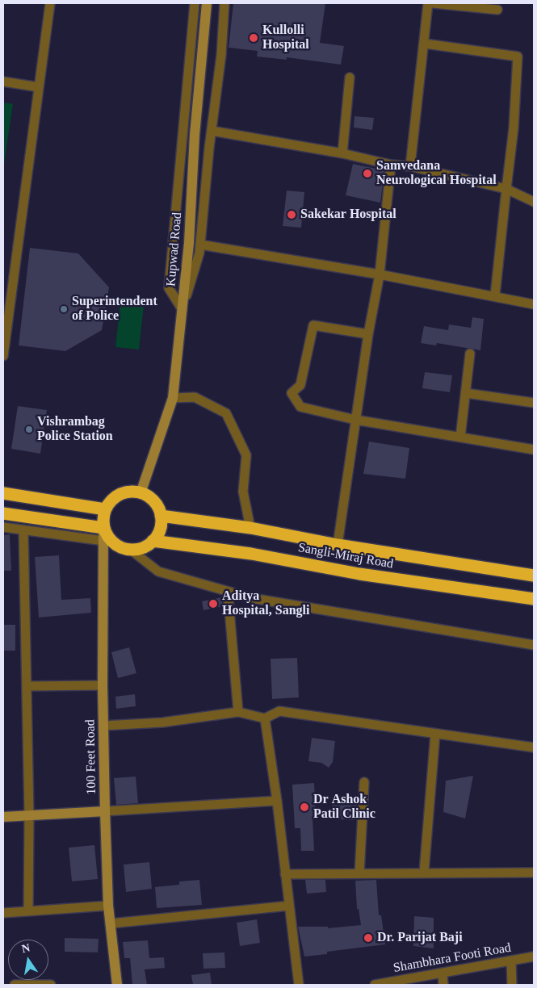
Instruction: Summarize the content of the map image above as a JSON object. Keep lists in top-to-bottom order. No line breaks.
{"streets":{"highway":["Sangli-Miraj Road"],"main road":["Kupwad Road","100 Feet Road"],"street":["Shambhara Footi Road"]},"crossings":[["Kupwad Road","Sangli-Miraj Road"],["Kupwad Road","100 Feet Road"],["Sangli-Miraj Road","100 Feet Road"]],"places":["Kullolli Hospital","Samvedana Neurological Hospital","Sakekar Hospital","Superintendent of Police","Vishrambag Police Station","Aditya Hospital, Sangli","Dr Ashok Patil Clinic","Dr. Parijat Baji"],"north":"top"}
